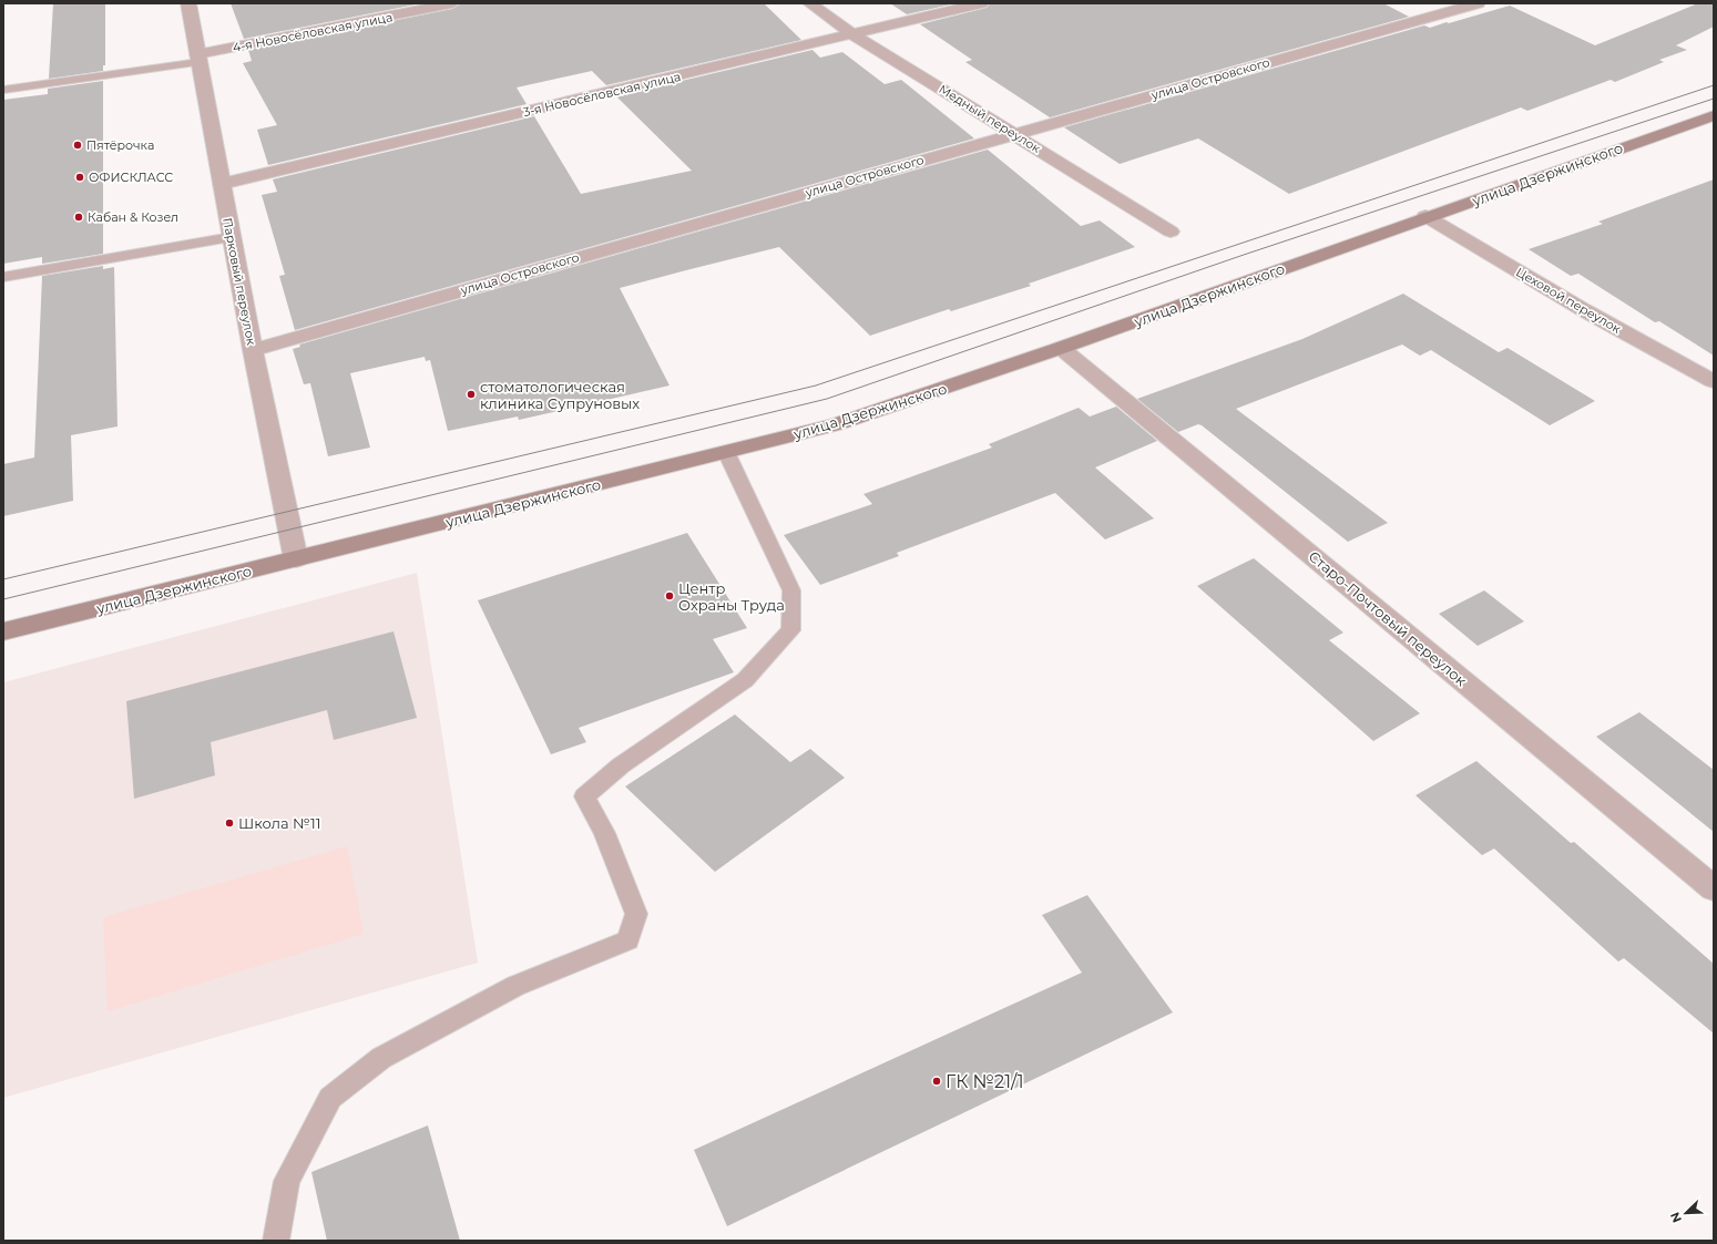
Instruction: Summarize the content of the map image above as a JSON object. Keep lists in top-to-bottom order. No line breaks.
{"streets":{"main road":["улица Дзержинского"],"street":["4-я Новосёловская улица","улица Островского","3-я Новосёловская улица","Медный переулок","Парковый переулок","Цеховой переулок","Старо-Почтовый переулок"]},"crossings":[["4-я Новосёловская улица","Парковый переулок"],["улица Островского","Медный переулок"],["улица Островского","Парковый переулок"],["3-я Новосёловская улица","Медный переулок"],["3-я Новосёловская улица","Парковый переулок"],["улица Дзержинского","Парковый переулок"],["улица Дзержинского","Цеховой переулок"],["улица Дзержинского","Старо-Почтовый переулок"]],"places":["Пятёрочка","ОФИСКЛАСС","Кабан & Козел","стоматологическая клиника Супруновых","Центр Охраны Труда","Школа №11","ГК №21/1"],"north":"bottom left"}
